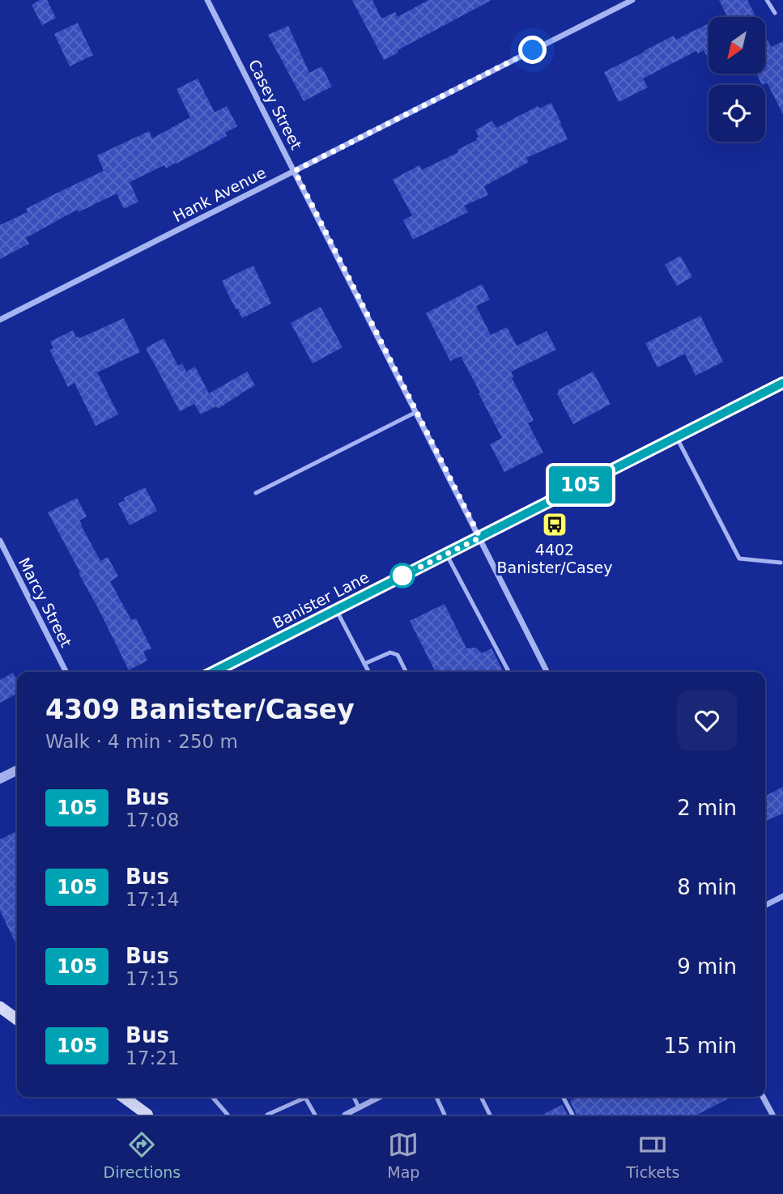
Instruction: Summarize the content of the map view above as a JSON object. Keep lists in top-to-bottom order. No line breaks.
{"streets":{"street":["Casey Street","Hank Avenue","Banister Lane","Marcy Street"]},"crossings":[["Casey Street","Hank Avenue"],["Casey Street","Banister Lane"]],"places":{"bus stop":["4402 Banister/Casey"]},"lines":["bus line 105"],"north":"bottom left","page":{"on_map":"105","heading":["4309 Banister/Casey","Walk · 4 min · 250 m"],"list":[{"mark":"105","name":"Bus","note":"17:08","value":"2 min"},{"mark":"105","name":"Bus","note":"17:14","value":"8 min"},{"mark":"105","name":"Bus","note":"17:15","value":"9 min"},{"mark":"105","name":"Bus","note":"17:21","value":"15 min"}],"tabs":["Directions","Map","Tickets"]}}
